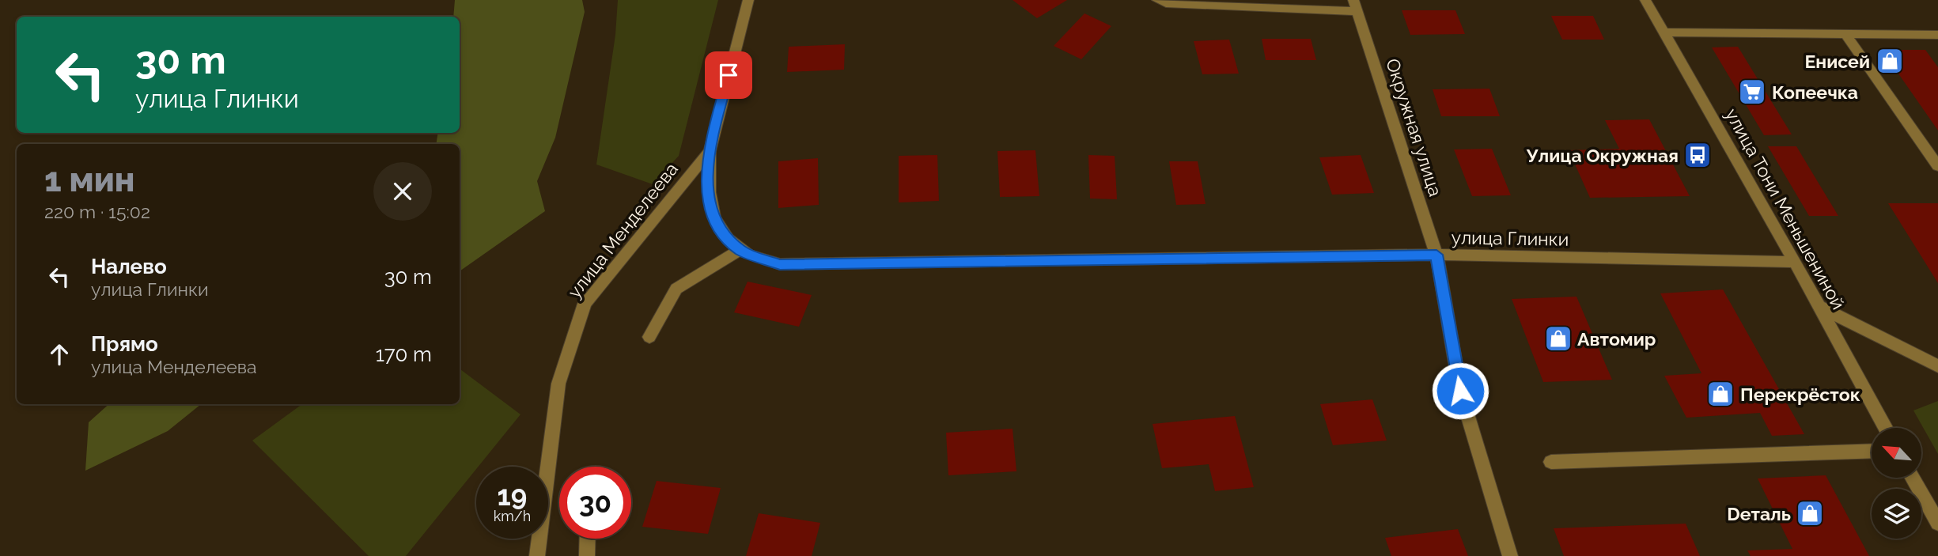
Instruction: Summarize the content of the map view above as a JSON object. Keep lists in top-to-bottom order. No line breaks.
{"streets":{"street":["Окружная улица","улица Тони Меньшениной","улица Менделеева","улица Глинки"]},"crossings":[["Окружная улица","улица Глинки"],["улица Тони Меньшениной","улица Глинки"],["улица Менделеева","улица Глинки"]],"places":{"shop":["Енисей","Автомир","Перекрёсток","Dеталь"],"supermarket":["Копеечка"],"bus stop":["Улица Окружная"]},"north":"top left","page":{"turn":["30 m","улица Глинки"],"heading":["1 мин","220 m · 15:02"],"list":[{"name":"Налево","note":"улица Глинки","value":"30 m"},{"name":"Прямо","note":"улица Менделеева","value":"170 m"}],"speed":"19 km/h","limit":"30"}}
